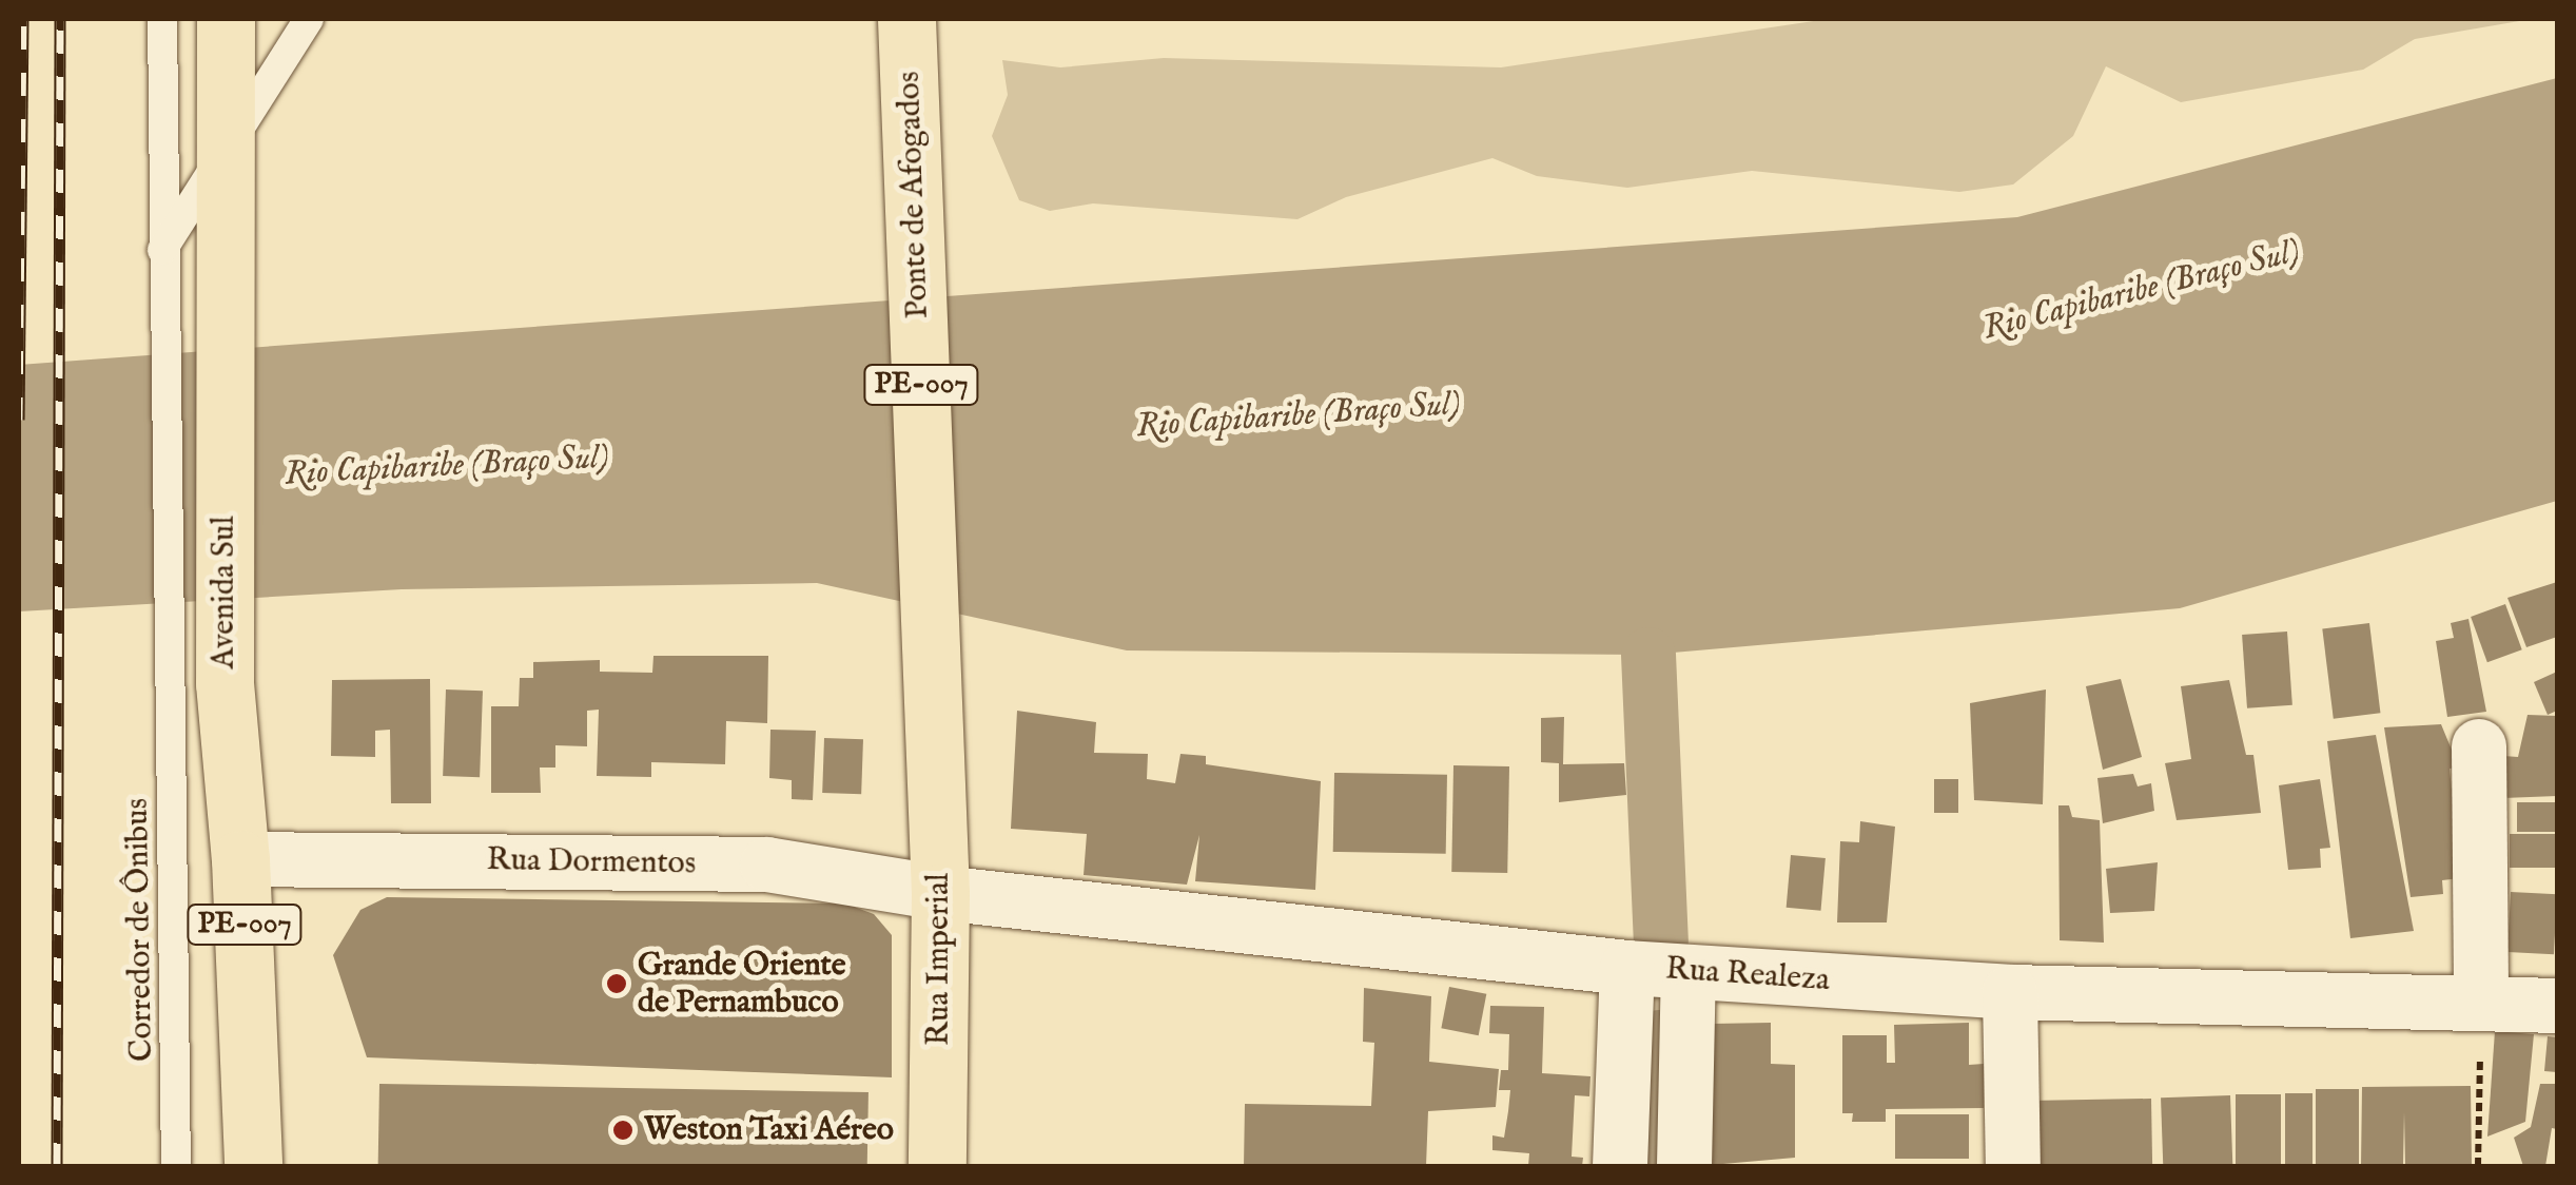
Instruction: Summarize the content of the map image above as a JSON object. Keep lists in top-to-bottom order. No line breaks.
{"streets":{"highway":["Ponte de Afogados","PE-007","Avenida Sul","Rua Imperial"],"street":["Rua Dormentos","Rua Realeza"],"lane":["Corredor de Ônibus"]},"crossings":[["Ponte de Afogados","Rua Imperial"],["Avenida Sul","Rua Dormentos"],["Avenida Sul","Corredor de Ônibus"],["Rua Dormentos","Rua Imperial"],["Rua Dormentos","Rua Realeza"],["Rua Imperial","Rua Realeza"]],"water":["Rio Capibaribe (Braço Sul)"],"places":["Grande Oriente de Pernambuco","Weston Taxi Aéreo"]}
